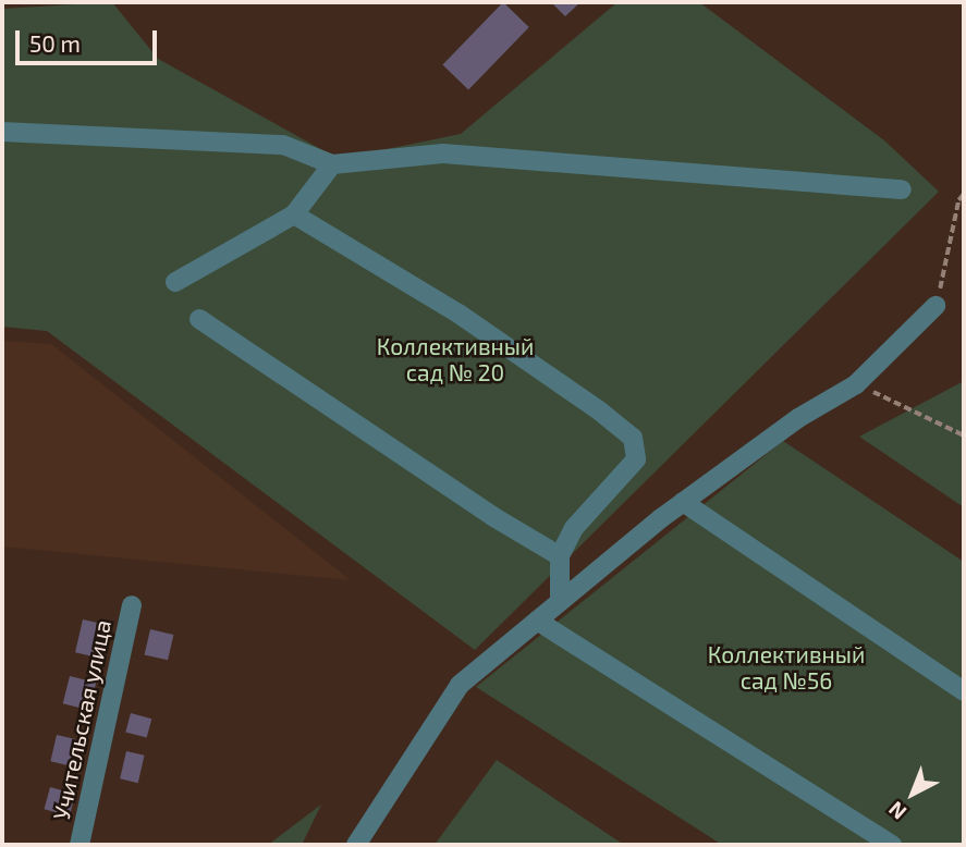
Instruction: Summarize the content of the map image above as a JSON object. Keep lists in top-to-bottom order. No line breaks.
{"streets":{"street":["Учительская улица"]},"parks":["Коллективный сад № 20","Коллективный сад №56"],"scale_bar":"50 m","north":"bottom left"}
